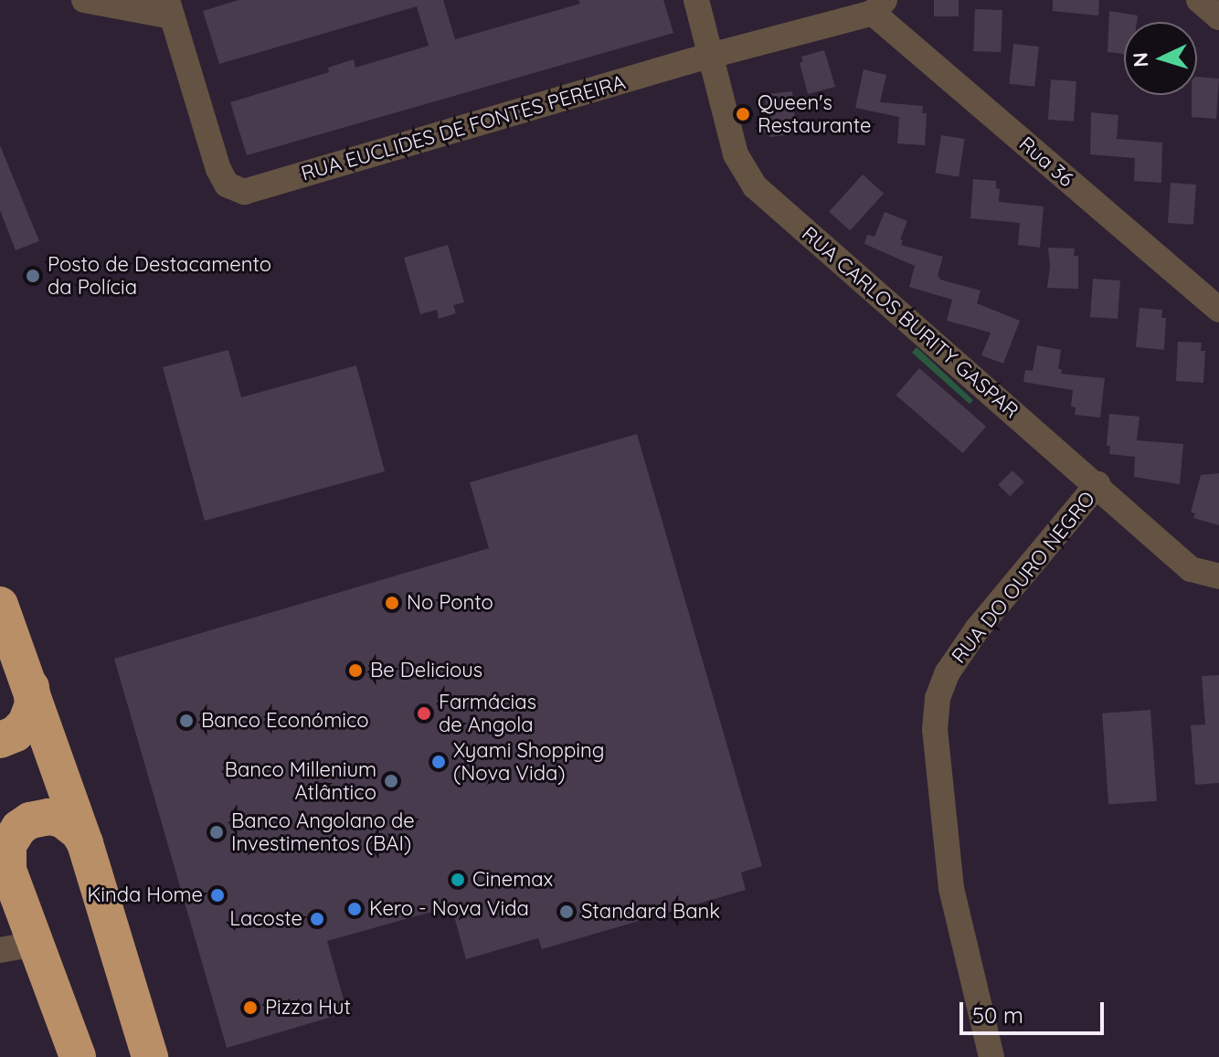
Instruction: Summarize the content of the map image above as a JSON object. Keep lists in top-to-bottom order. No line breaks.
{"streets":{"street":["RUA EUCLIDES DE FONTES PEREIRA","Rua 36","RUA CARLOS BURITY GASPAR","RUA DO OURO NEGRO"]},"crossings":[["RUA EUCLIDES DE FONTES PEREIRA","Rua 36"],["RUA EUCLIDES DE FONTES PEREIRA","RUA CARLOS BURITY GASPAR"],["RUA CARLOS BURITY GASPAR","RUA DO OURO NEGRO"]],"places":["Queen's Restaurante","Posto de Destacamento da Polícia","No Ponto","Be Delicious","Farmácias de Angola","Banco Económico","Xyami Shopping (Nova Vida)","Banco Millenium Atlântico","Banco Angolano de Investimentos (BAI)","Cinemax","Kinda Home","Kero - Nova Vida","Standard Bank","Lacoste","Pizza Hut"],"scale_bar":"50 m","north":"left"}
